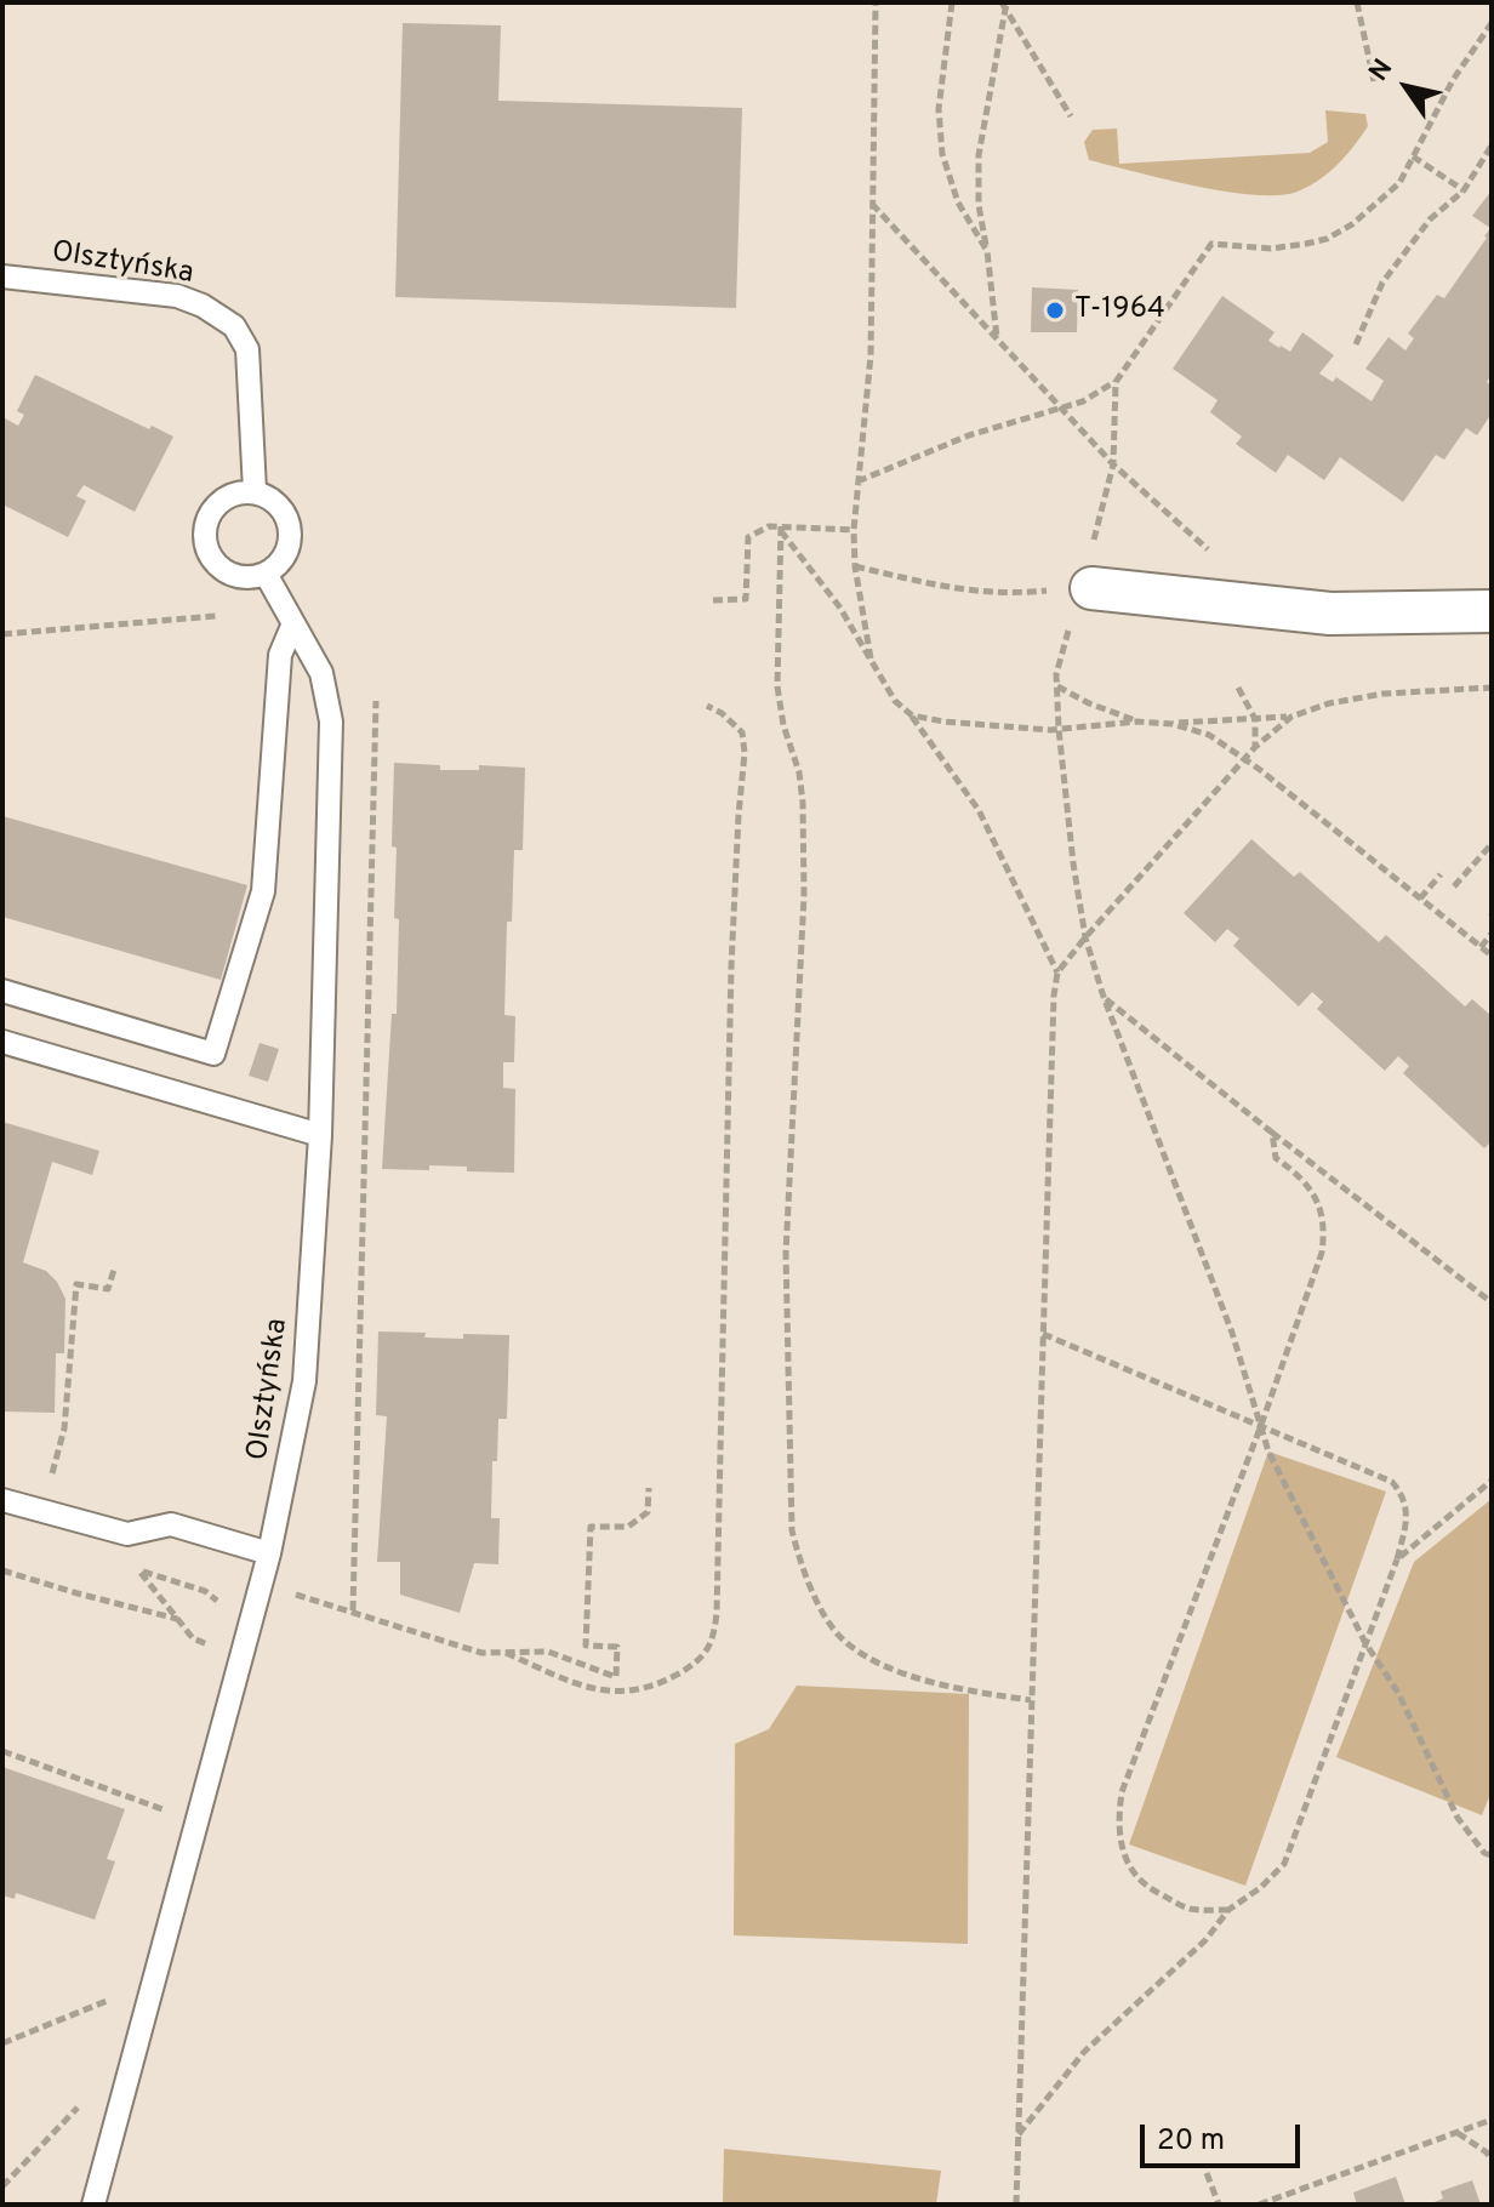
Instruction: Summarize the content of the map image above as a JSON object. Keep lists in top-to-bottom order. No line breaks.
{"streets":{"lane":["Olsztyńska"]},"places":["T-1964"],"scale_bar":"20 m","north":"top left"}
